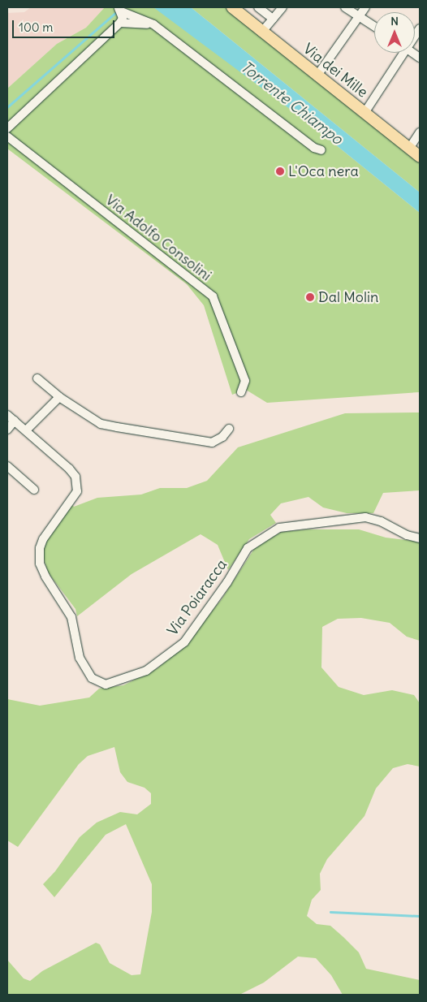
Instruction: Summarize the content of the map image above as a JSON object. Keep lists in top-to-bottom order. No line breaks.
{"streets":{"main road":["Via dei Mille"],"street":["Via Adolfo Consolini","Via Poiaracca"]},"water":["Torrente Chiampo"],"places":["L'Oca nera","Dal Molin"],"scale_bar":"100 m","north":"top"}
